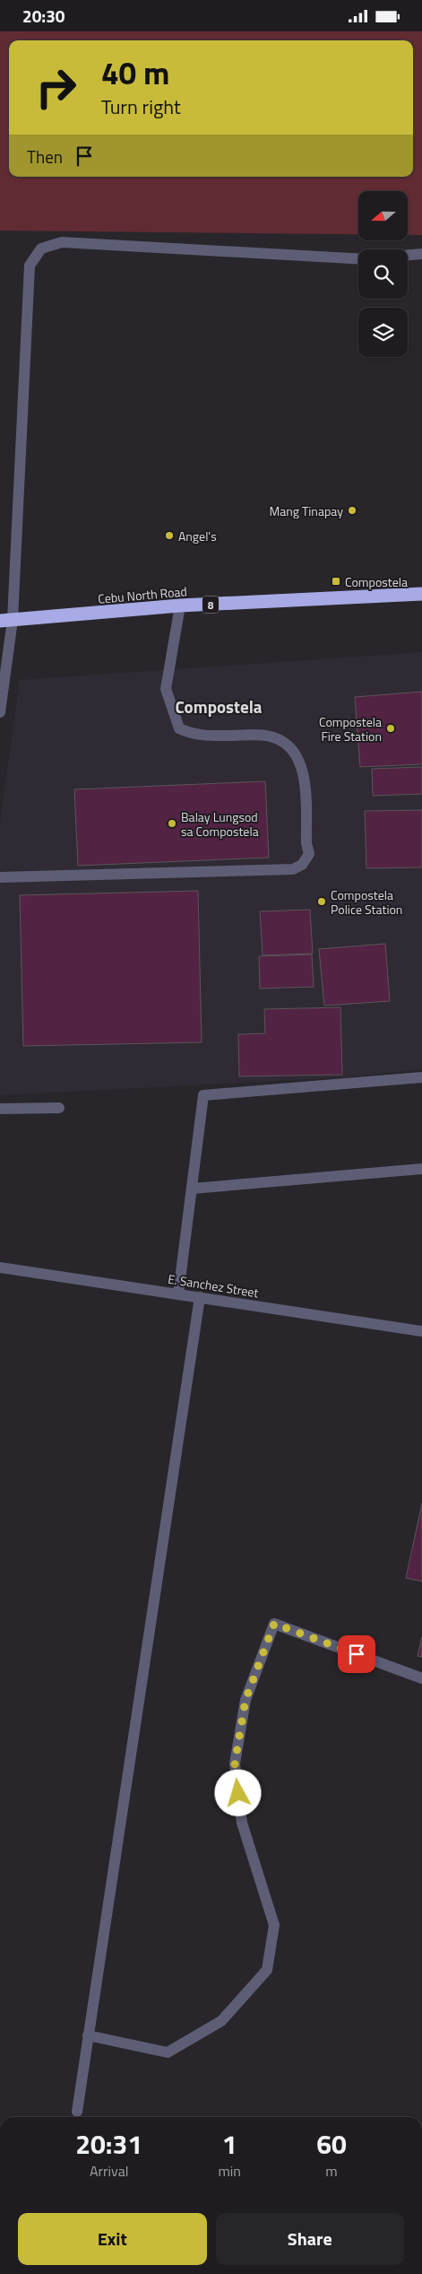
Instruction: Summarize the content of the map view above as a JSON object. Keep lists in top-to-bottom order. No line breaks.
{"streets":{"highway":["Cebu North Road","8"],"street":["E. Sanchez Street"]},"districts":["Compostela"],"places":{"other":["Mang Tinapay","Angel's","Compostela Fire Station","Balay Lungsod sa Compostela","Compostela Police Station"],"transit":["Compostela"]},"north":"left","page":{"status":"20:30","turn":["40 m","Turn right"],"then":"Then","eta":["20:31","Arrival","1","min","60","m"],"buttons":["Exit","Share"]}}
